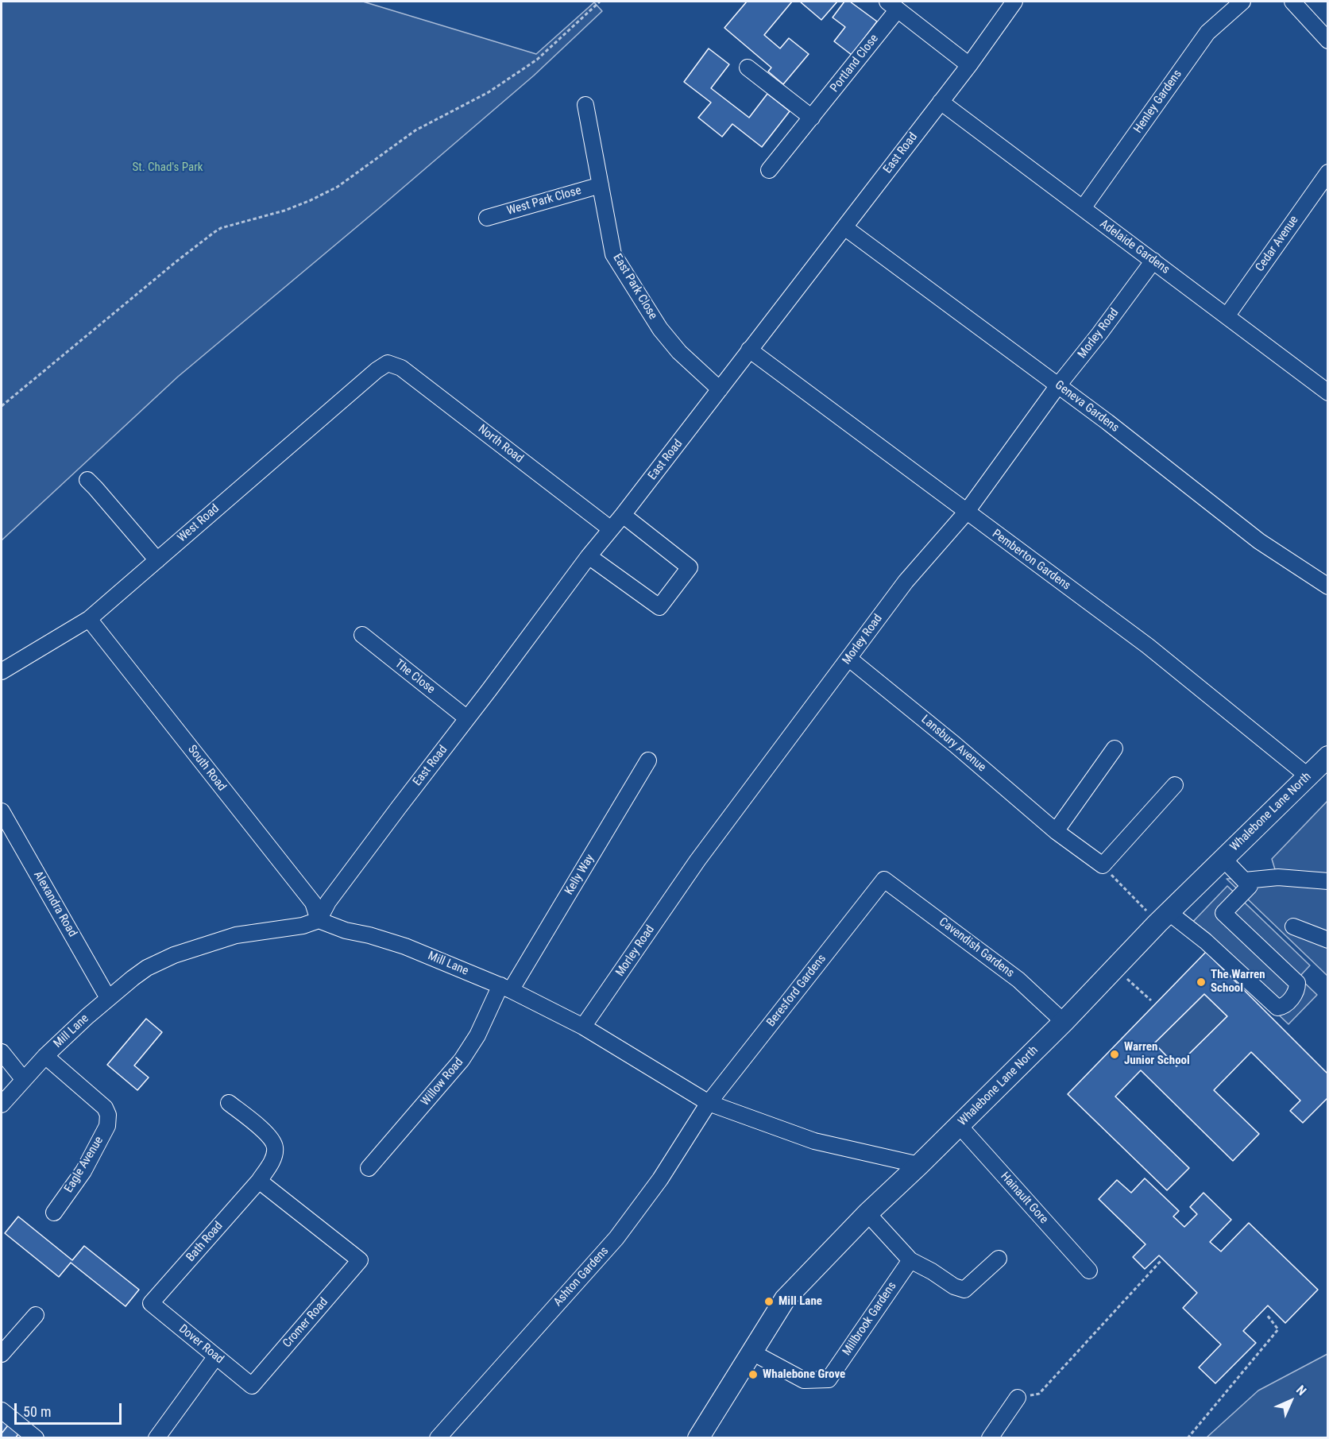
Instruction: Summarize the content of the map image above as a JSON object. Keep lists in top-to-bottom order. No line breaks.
{"streets":{"main road":["Whalebone Lane North"],"street":["Portland Close","Henley Gardens","East Road","West Park Close","Cedar Avenue","Adelaide Gardens","East Park Close","Morley Road","Geneva Gardens","North Road","West Road","Pemberton Gardens","The Close","Lansbury Avenue","South Road","Kelly Way","Alexandra Road","Cavendish Gardens","Mill Lane","Beresford Gardens","Willow Road","Eagle Avenue","Hainault Gore","Bath Road","Ashton Gardens","Millbrook Gardens","Cromer Road","Dover Road"]},"crossings":[["Henley Gardens","Adelaide Gardens"],["East Road","Adelaide Gardens"],["East Road","East Park Close"],["East Road","Geneva Gardens"],["East Road","North Road"],["East Road","Pemberton Gardens"],["East Road","The Close"],["East Road","South Road"],["East Road","Mill Lane"],["West Park Close","East Park Close"],["Cedar Avenue","Adelaide Gardens"],["Adelaide Gardens","Morley Road"],["Morley Road","Geneva Gardens"],["Morley Road","Pemberton Gardens"],["Morley Road","Lansbury Avenue"],["Morley Road","Mill Lane"],["North Road","West Road"],["West Road","South Road"],["Pemberton Gardens","Whalebone Lane North"],["South Road","Mill Lane"],["Whalebone Lane North","Cavendish Gardens"],["Whalebone Lane North","Mill Lane"],["Whalebone Lane North","Hainault Gore"],["Whalebone Lane North","Millbrook Gardens"],["Kelly Way","Mill Lane"],["Kelly Way","Willow Road"],["Alexandra Road","Mill Lane"],["Cavendish Gardens","Beresford Gardens"],["Mill Lane","Beresford Gardens"],["Mill Lane","Willow Road"],["Mill Lane","Eagle Avenue"],["Mill Lane","Ashton Gardens"],["Beresford Gardens","Ashton Gardens"],["Bath Road","Cromer Road"],["Bath Road","Dover Road"],["Cromer Road","Dover Road"]],"parks":["St. Chad's Park"],"places":["The Warren School","Warren Junior School","Mill Lane","Whalebone Grove"],"scale_bar":"50 m","north":"top right"}
